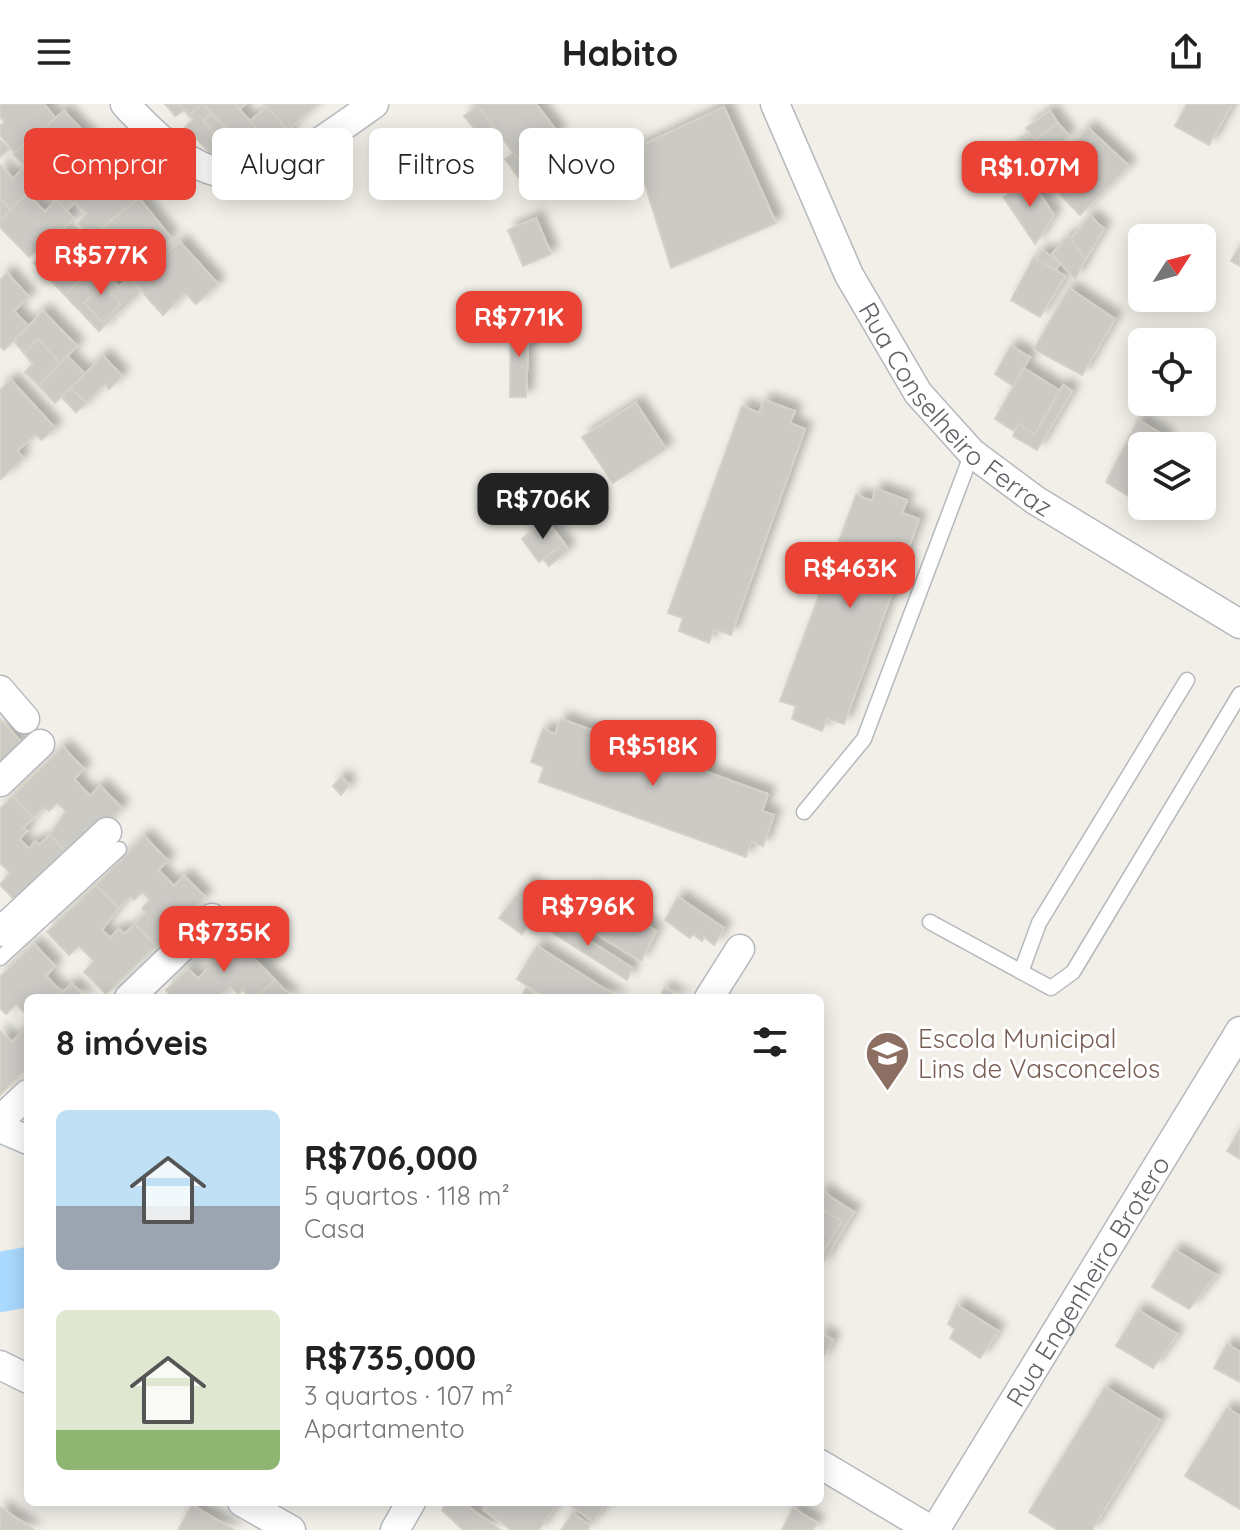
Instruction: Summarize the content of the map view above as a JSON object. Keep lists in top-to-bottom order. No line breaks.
{"streets":{"street":["Rua Conselheiro Ferraz","Rua Engenheiro Brotero"]},"places":{"school or university":["Escola Municipal Lins de Vasconcelos"]},"north":"top right","page":{"header":"Habito","chip":["Comprar","Alugar","Filtros","Novo"],"price":["R$1.07M","R$577K","R$771K","R$706K","R$463K","R$518K","R$796K","R$735K"],"heading":"8 imóveis","list":[{"name":"R$706,000","note":"5 quartos · 118 m² · Casa"},{"name":"R$735,000","note":"3 quartos · 107 m² · Apartamento"}]}}
